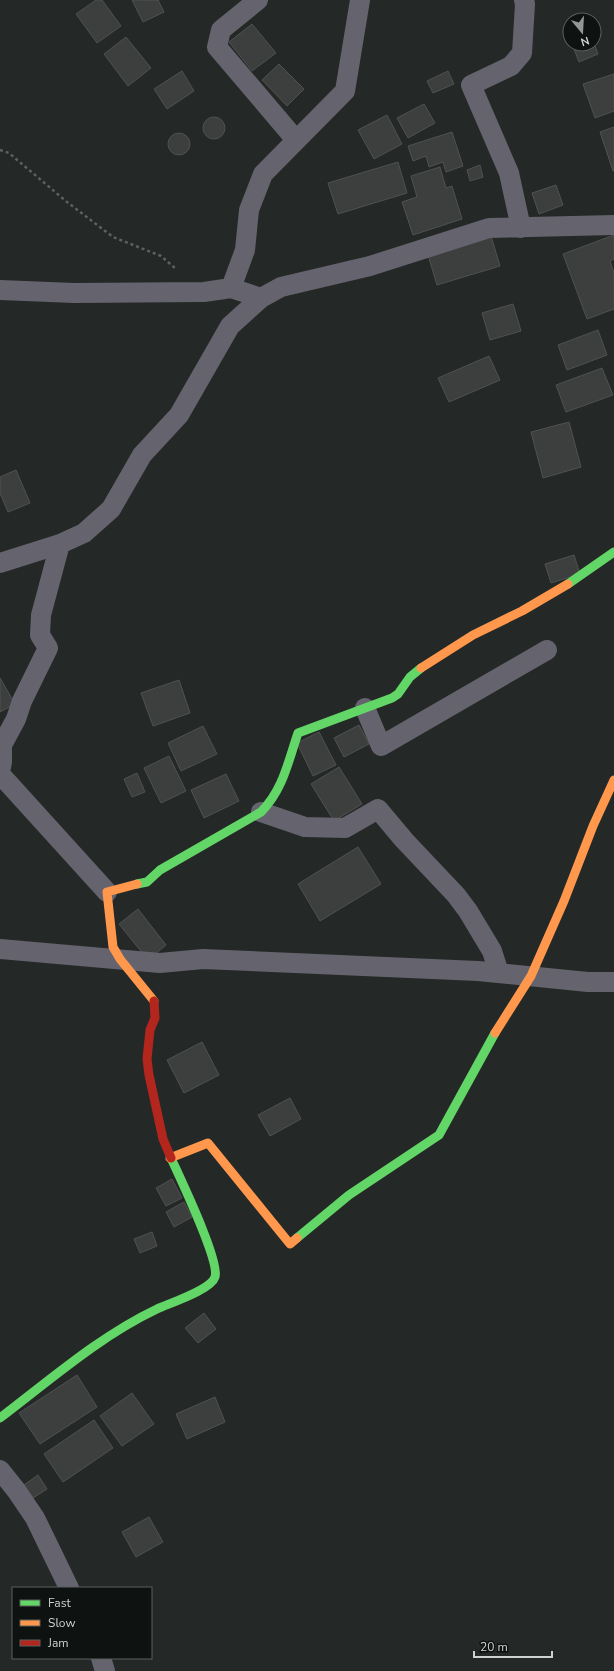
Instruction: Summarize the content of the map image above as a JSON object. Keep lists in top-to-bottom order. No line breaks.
{"legend":["Fast","Slow","Jam"],"scale_bar":"20 m","north":"bottom"}
